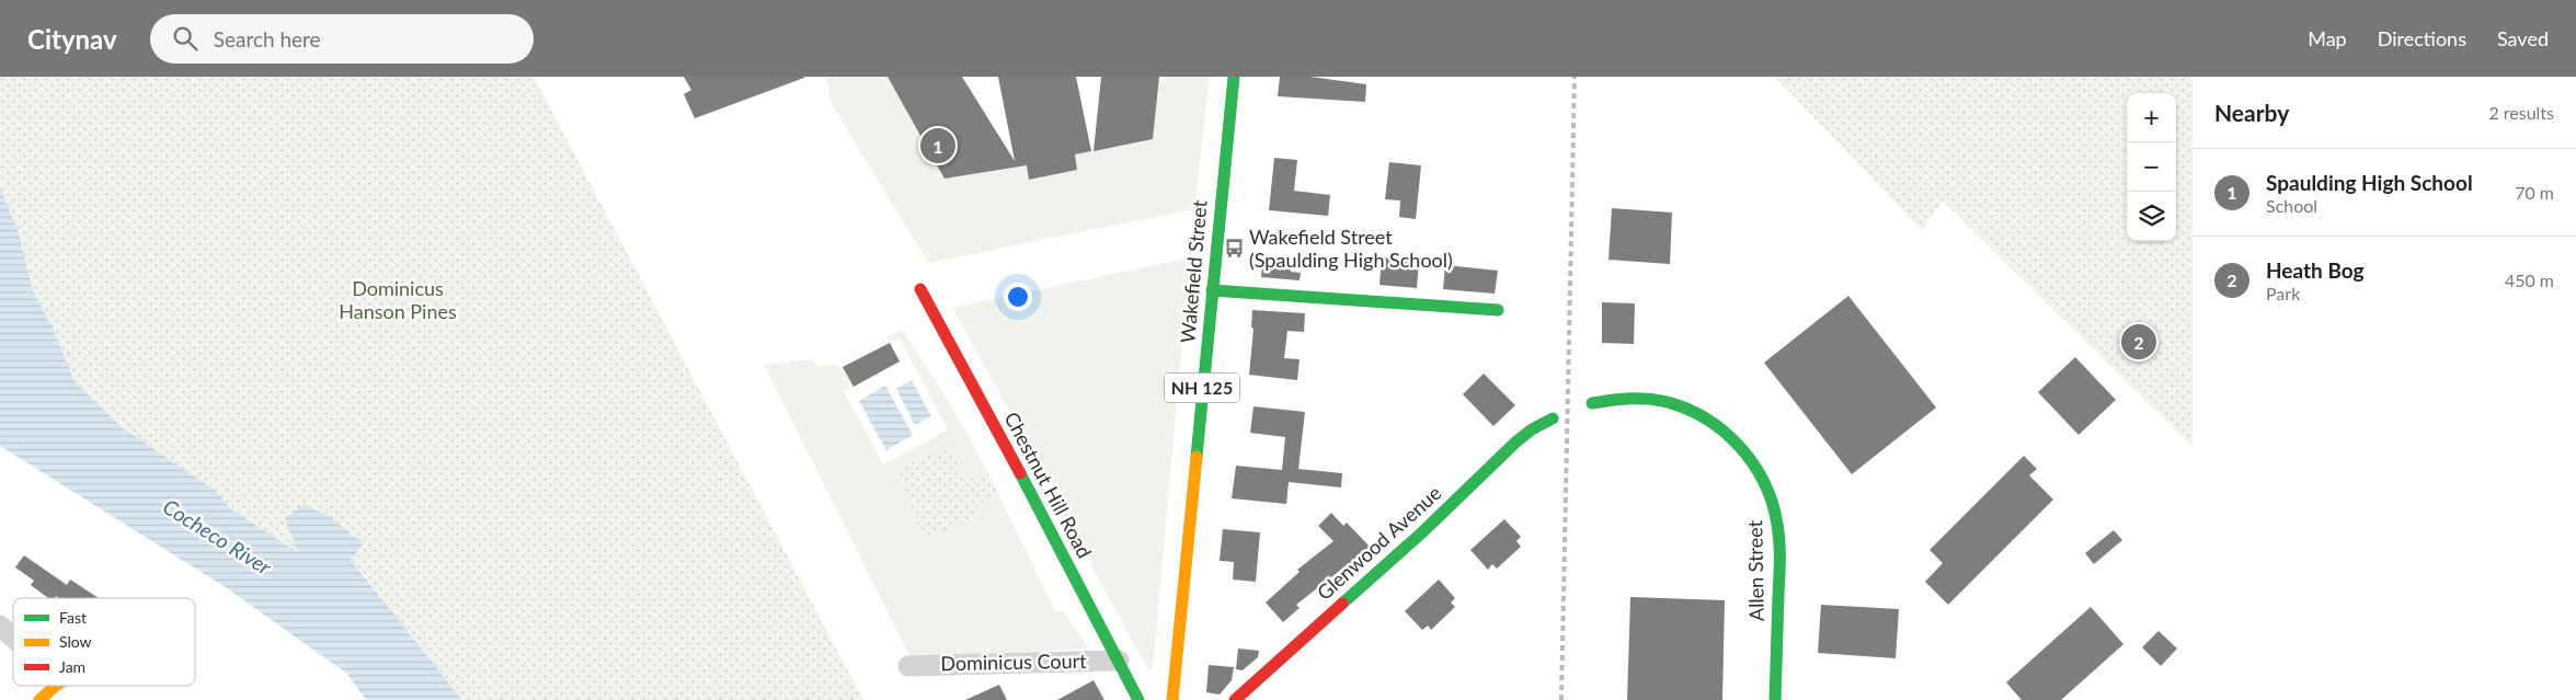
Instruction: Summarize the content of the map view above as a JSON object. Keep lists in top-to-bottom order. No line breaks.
{"streets":{"street":["Wakefield Street","NH 125","Chestnut Hill Road","Glenwood Avenue","Allen Street","Dominicus Court"]},"crossings":[["Chestnut Hill Road","Dominicus Court"]],"water":["Cocheco River"],"parks":["Dominicus Hanson Pines"],"places":{"bus stop":["Wakefield Street (Spaulding High School)"]},"legend":["Fast","Slow","Jam"],"page":{"header":"Citynav","search":"Search here","nav":["Map","Directions","Saved"],"heading":["Nearby","2 results"],"map_buttons":["+","−"],"pins":["1","2"],"list":[{"mark":"1","name":"Spaulding High School","note":"School","value":"70 m"},{"mark":"2","name":"Heath Bog","note":"Park","value":"450 m"}]}}
